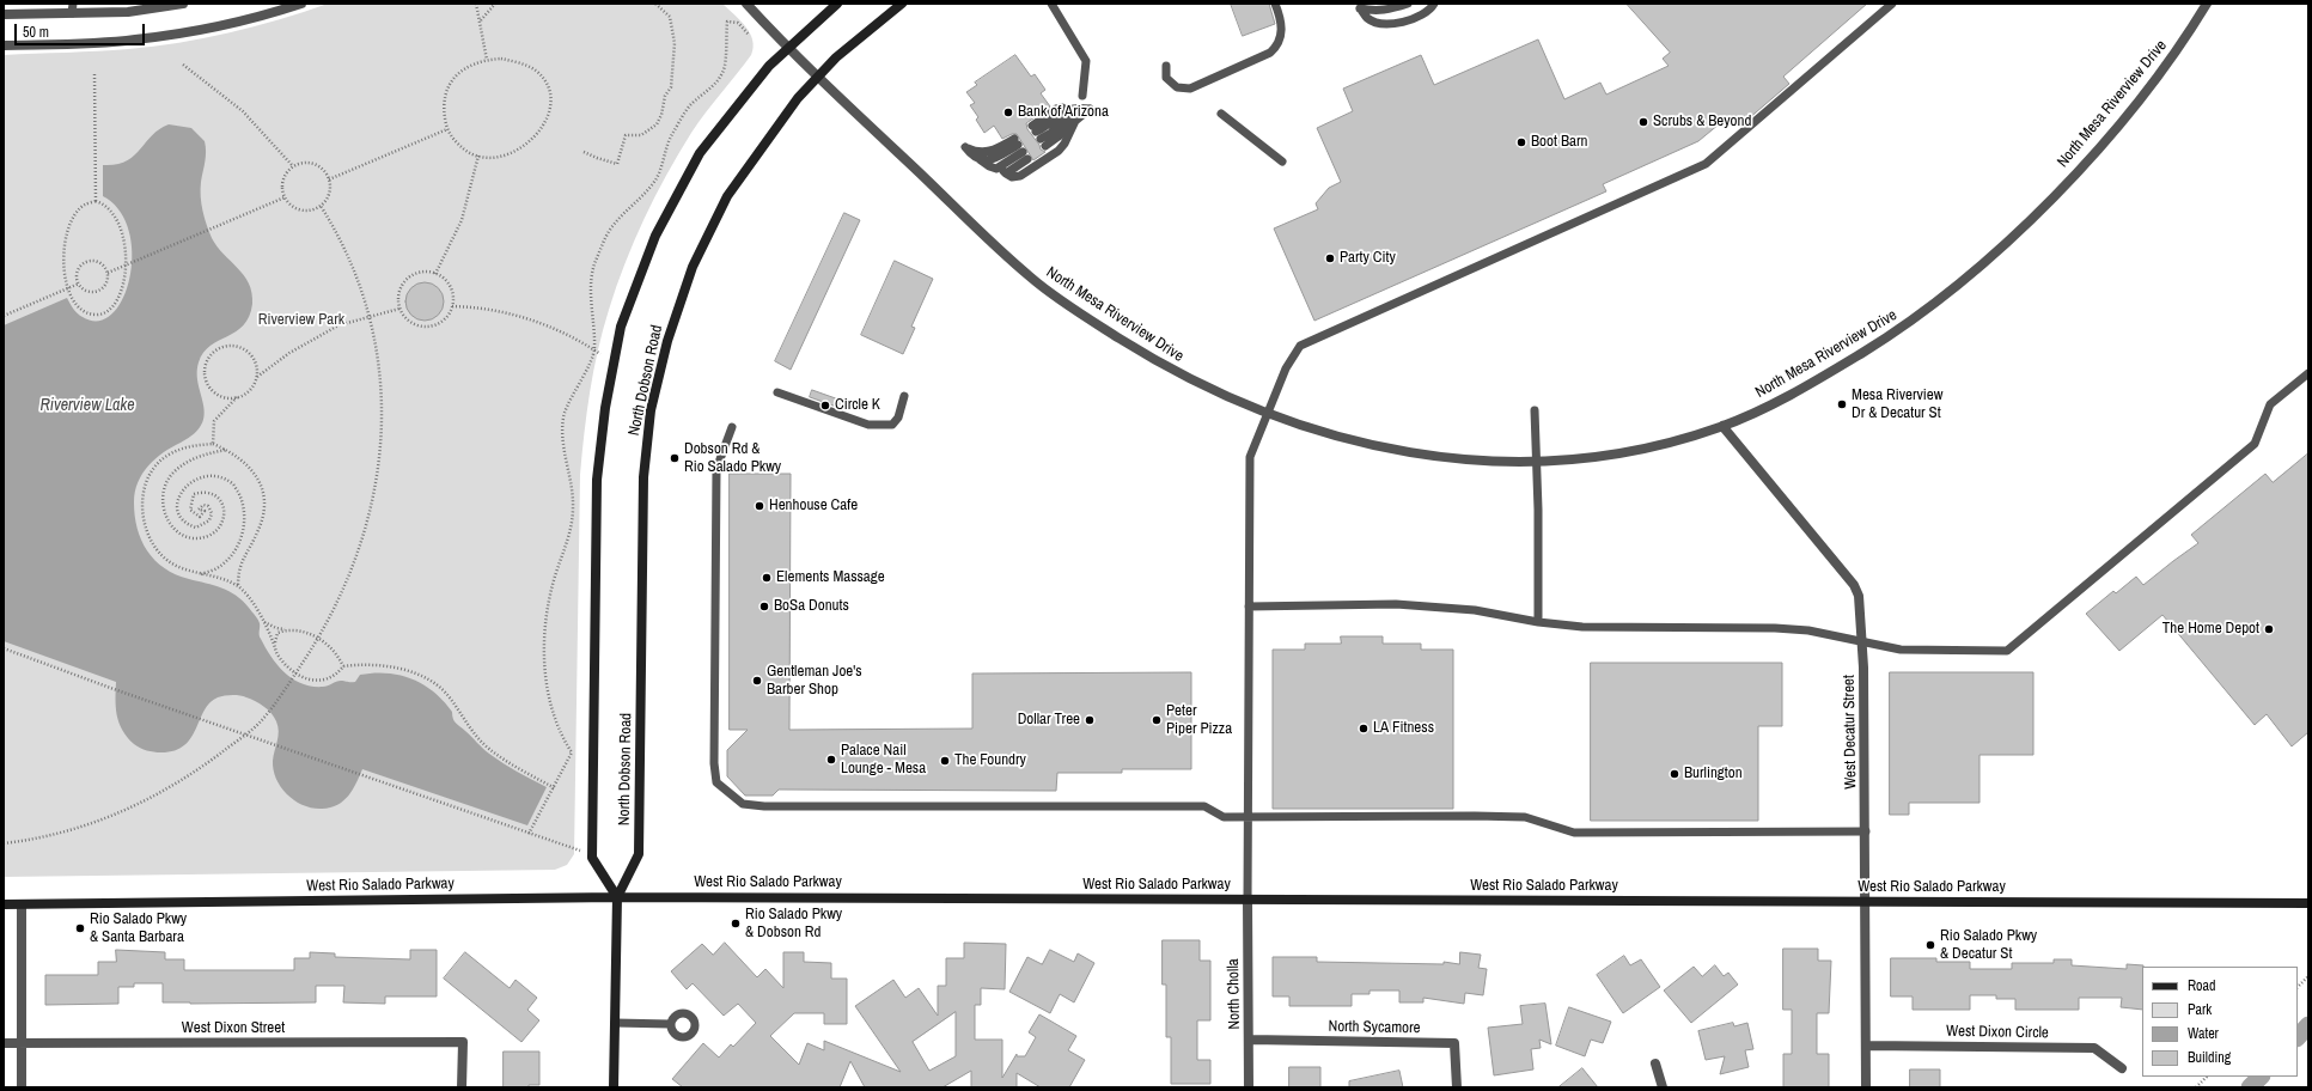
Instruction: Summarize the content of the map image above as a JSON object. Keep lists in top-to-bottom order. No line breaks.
{"streets":{"main road":["North Dobson Road","West Rio Salado Parkway"],"street":["North Mesa Riverview Drive","West Decatur Street","North Cholla","North Sycamore","West Dixon Street","West Dixon Circle"]},"crossings":[["North Mesa Riverview Drive","North Dobson Road"],["North Mesa Riverview Drive","West Decatur Street"],["North Dobson Road","West Rio Salado Parkway"],["West Decatur Street","West Rio Salado Parkway"],["West Decatur Street","West Dixon Circle"],["West Rio Salado Parkway","North Cholla"],["North Cholla","North Sycamore"]],"water":["Riverview Lake"],"parks":["Riverview Park"],"places":["Bank of Arizona","Scrubs & Beyond","Boot Barn","Party City","Mesa Riverview Dr & Decatur St","Circle K","Dobson Rd & Rio Salado Pkwy","Henhouse Cafe","Elements Massage","BoSa Donuts","The Home Depot","Gentleman Joe's Barber Shop","Dollar Tree","Peter Piper Pizza","LA Fitness","Palace Nail Lounge - Mesa","The Foundry","Burlington","Rio Salado Pkwy & Dobson Rd","Rio Salado Pkwy & Santa Barbara","Rio Salado Pkwy & Decatur St"],"legend":["Road","Park","Water","Building"],"scale_bar":"50 m"}
